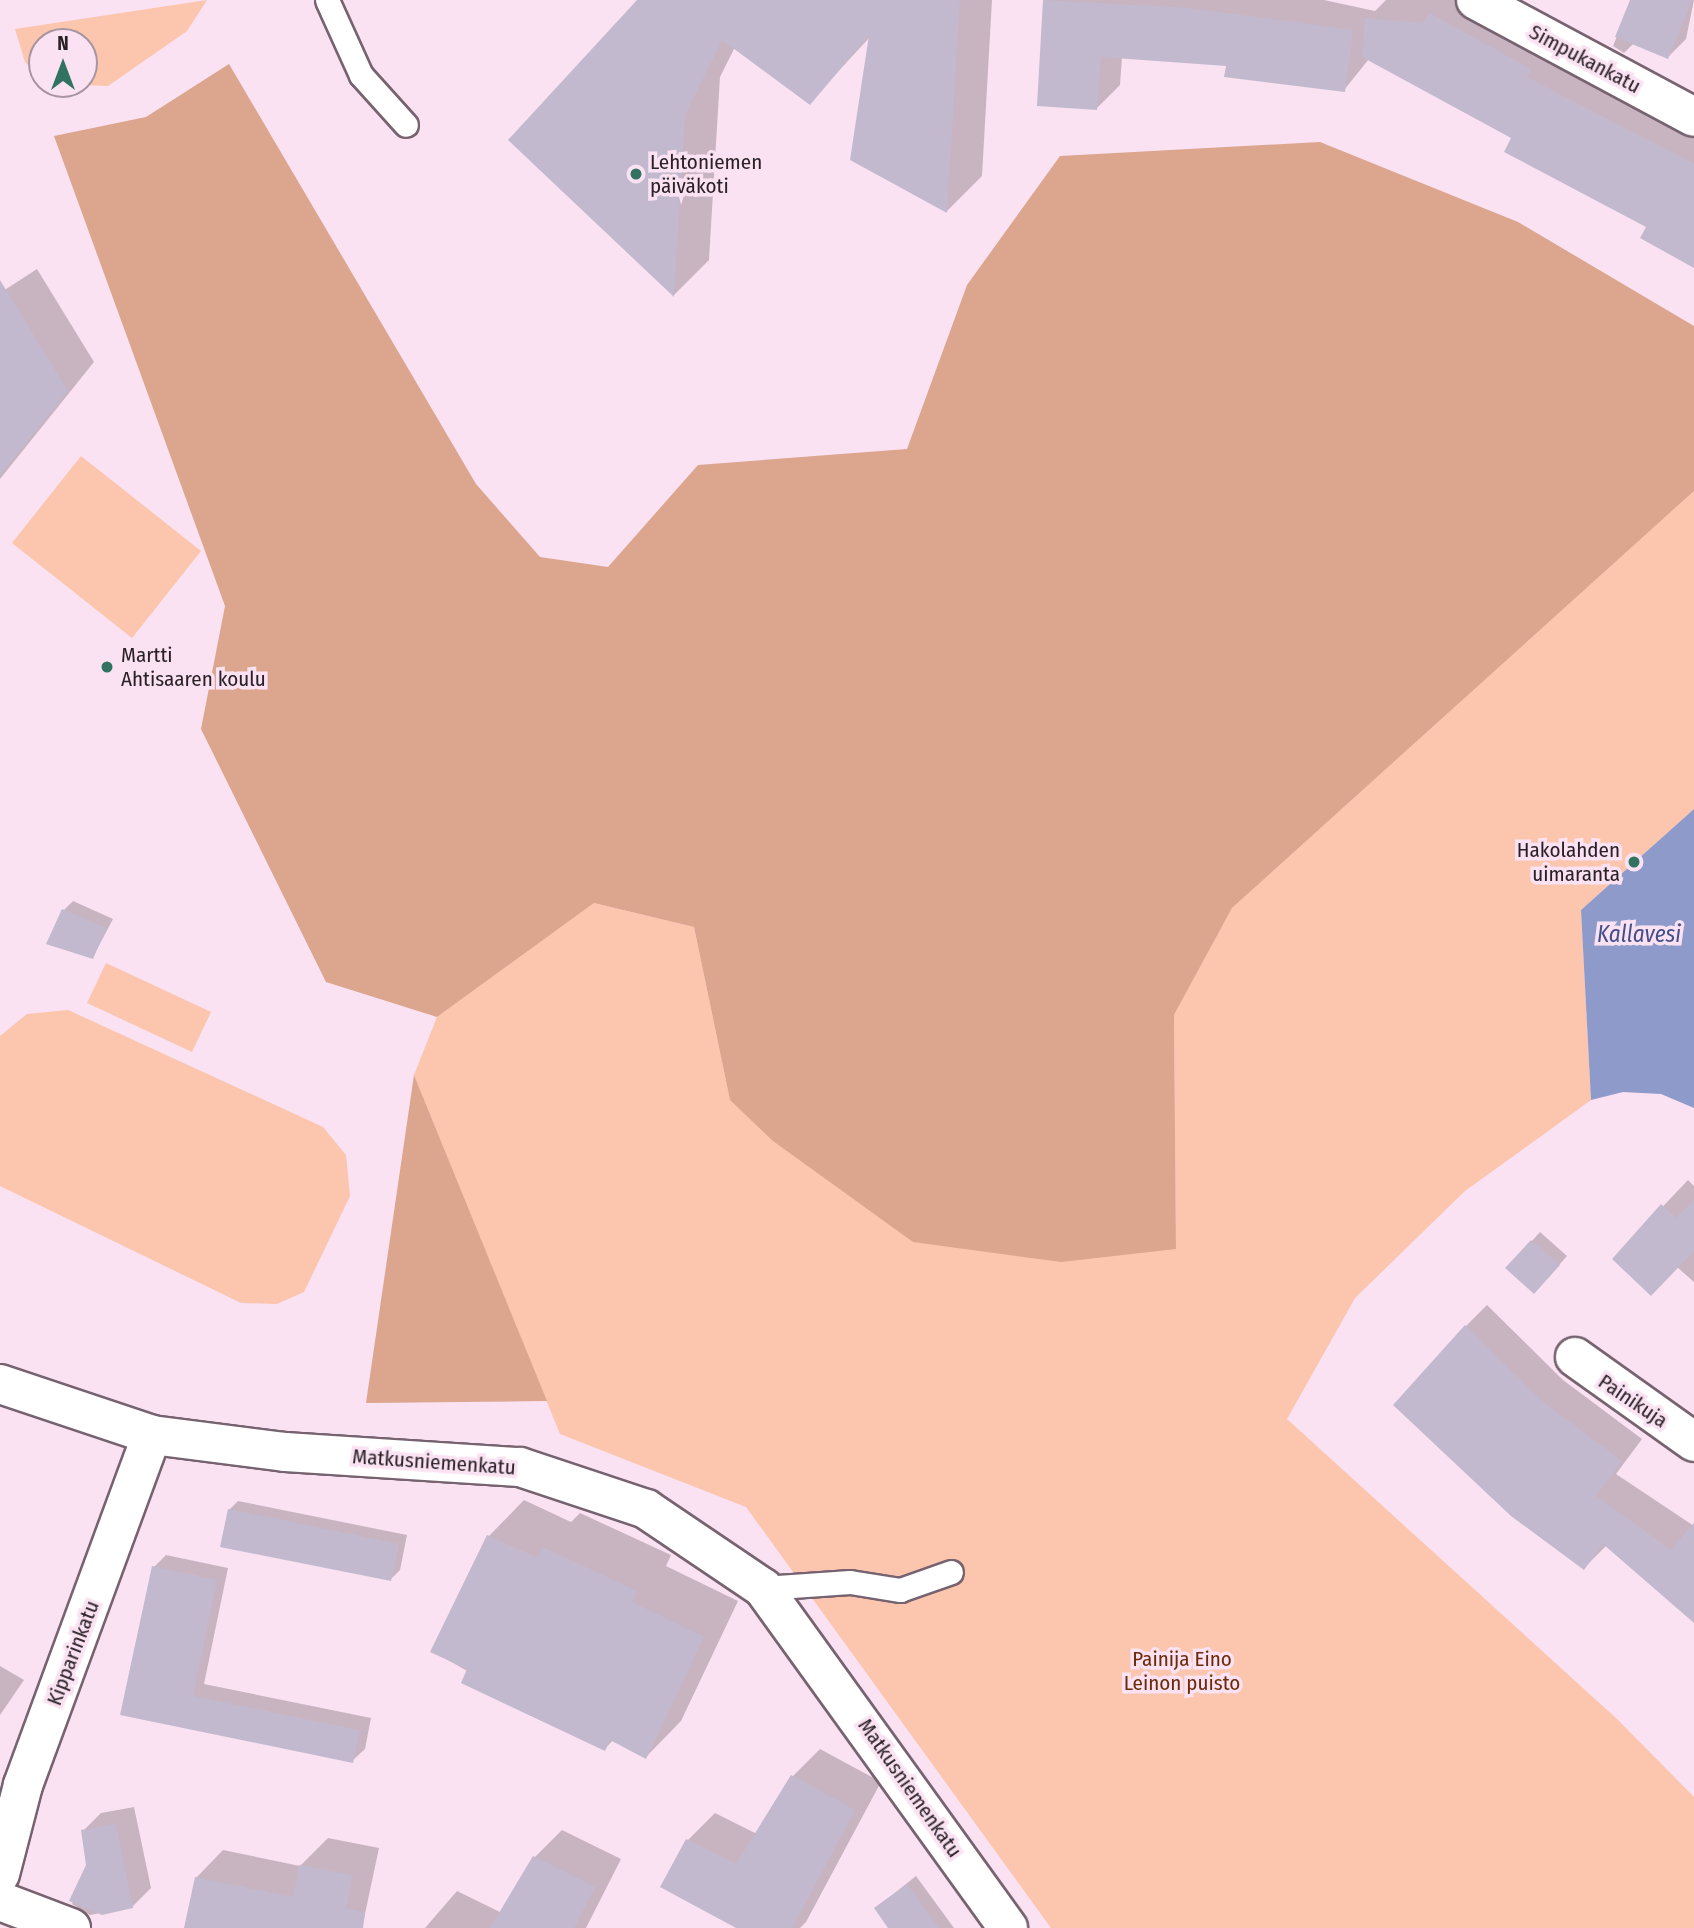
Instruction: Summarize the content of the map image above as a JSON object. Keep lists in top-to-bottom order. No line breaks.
{"streets":{"street":["Simpukankatu","Painikuja","Matkusniemenkatu","Kipparinkatu"]},"crossings":[["Matkusniemenkatu","Kipparinkatu"]],"water":["Kallavesi"],"parks":["Painija Eino Leinon puisto"],"places":["Lehtoniemen päiväkoti","Martti Ahtisaaren koulu","Hakolahden uimaranta"],"north":"top"}
